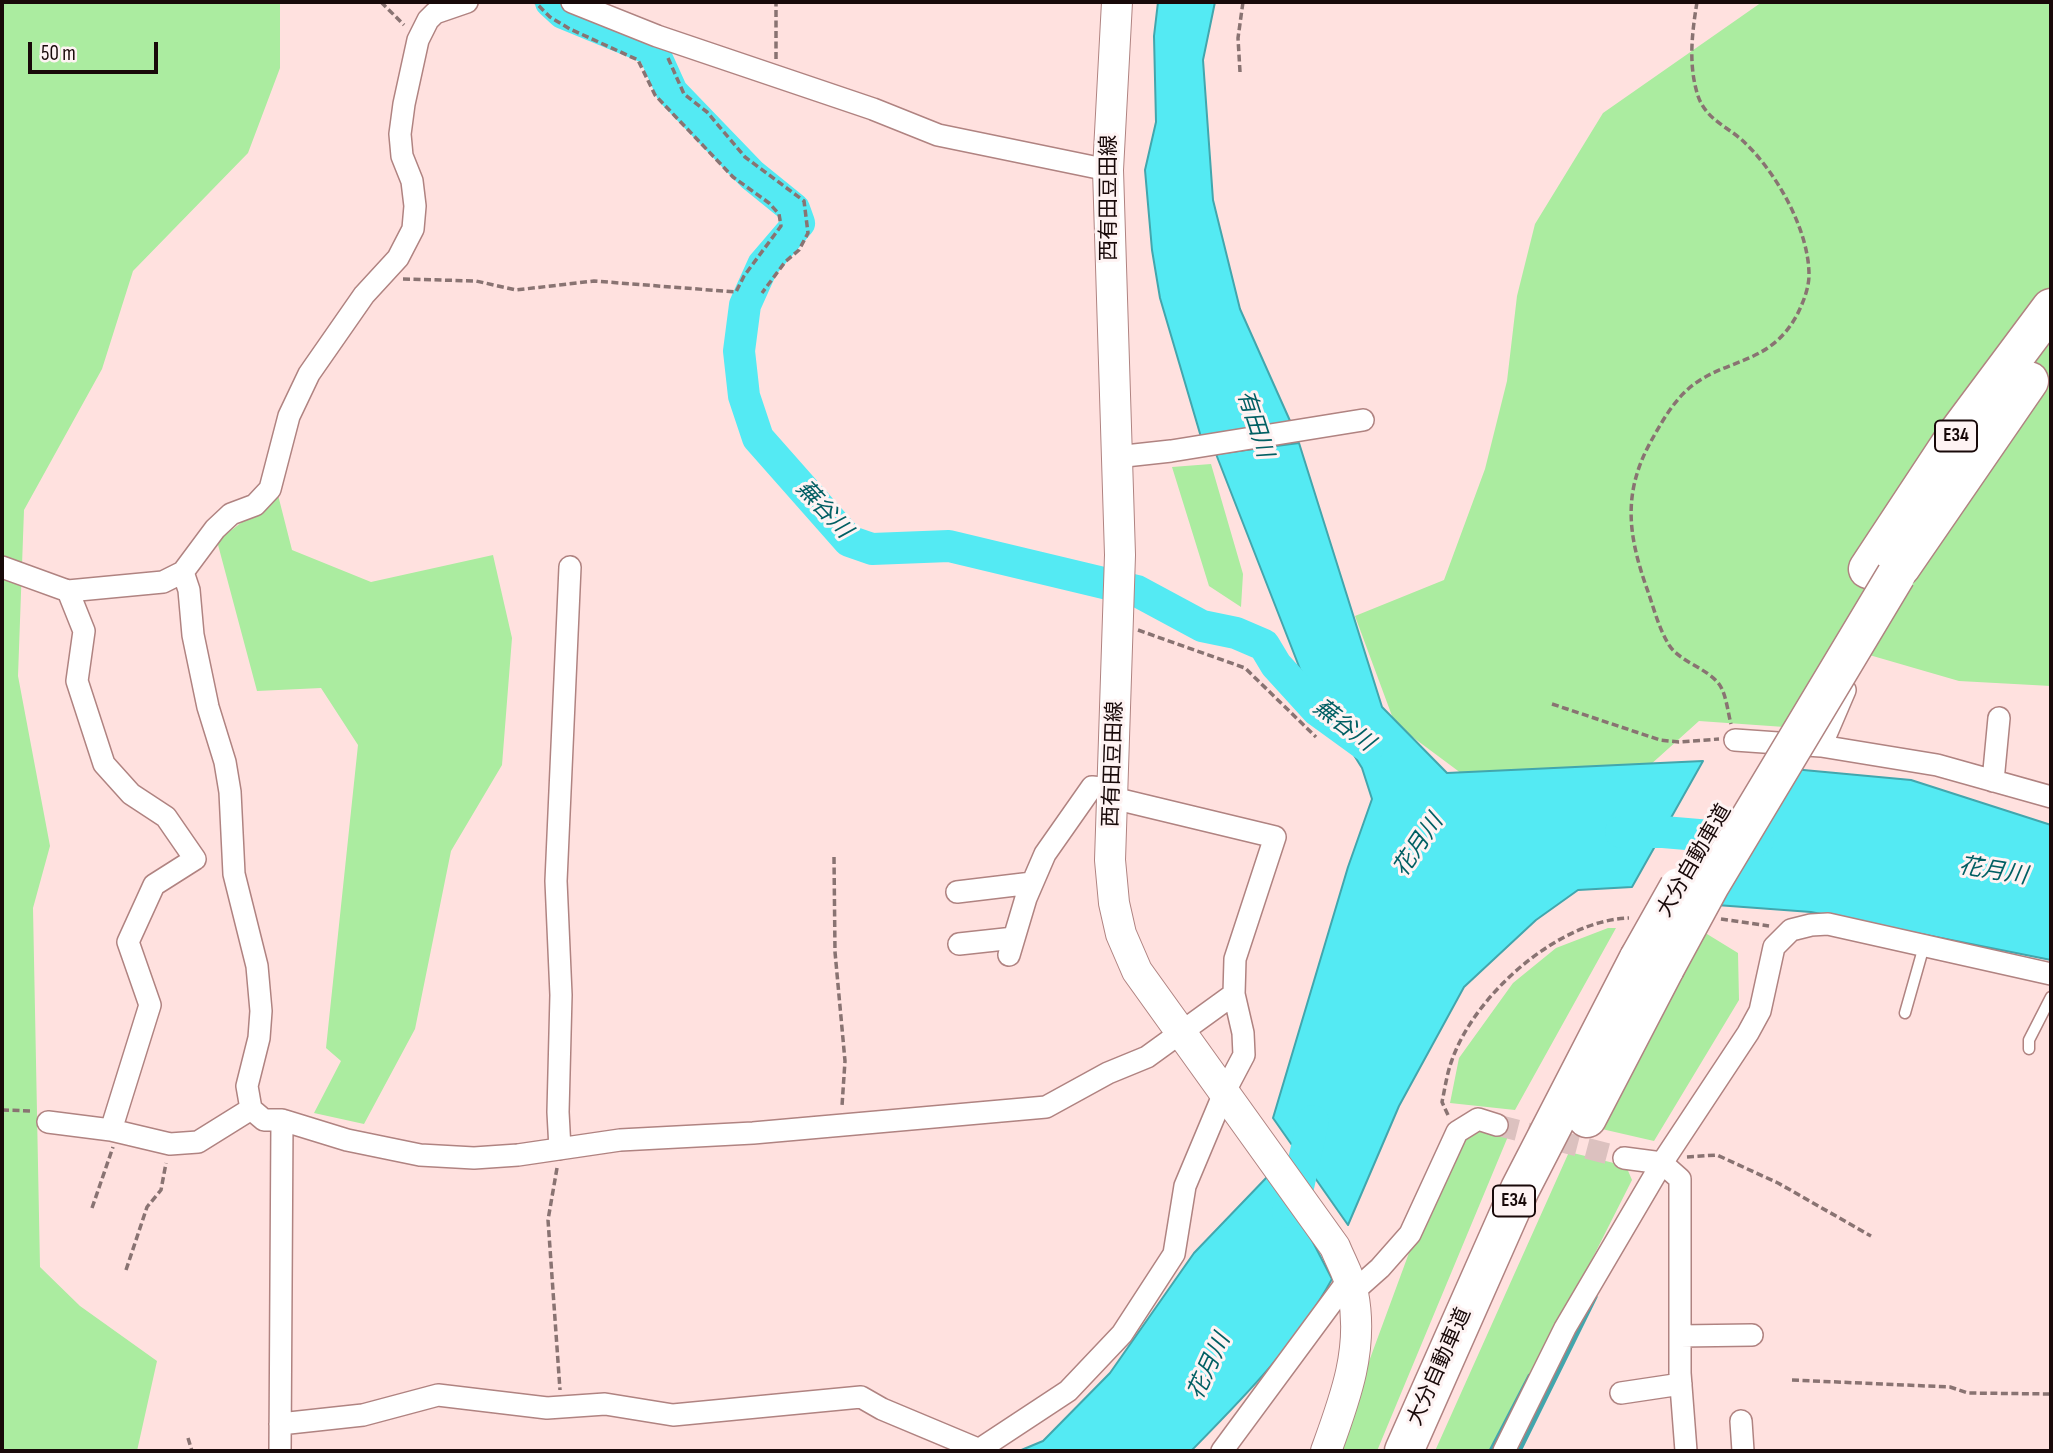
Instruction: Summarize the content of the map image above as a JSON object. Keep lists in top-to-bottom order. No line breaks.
{"streets":{"highway":["E34","大分自動車道"],"main road":["西有田豆田線"]},"water":["有田川","蕪谷川","花月川"],"scale_bar":"50 m"}
